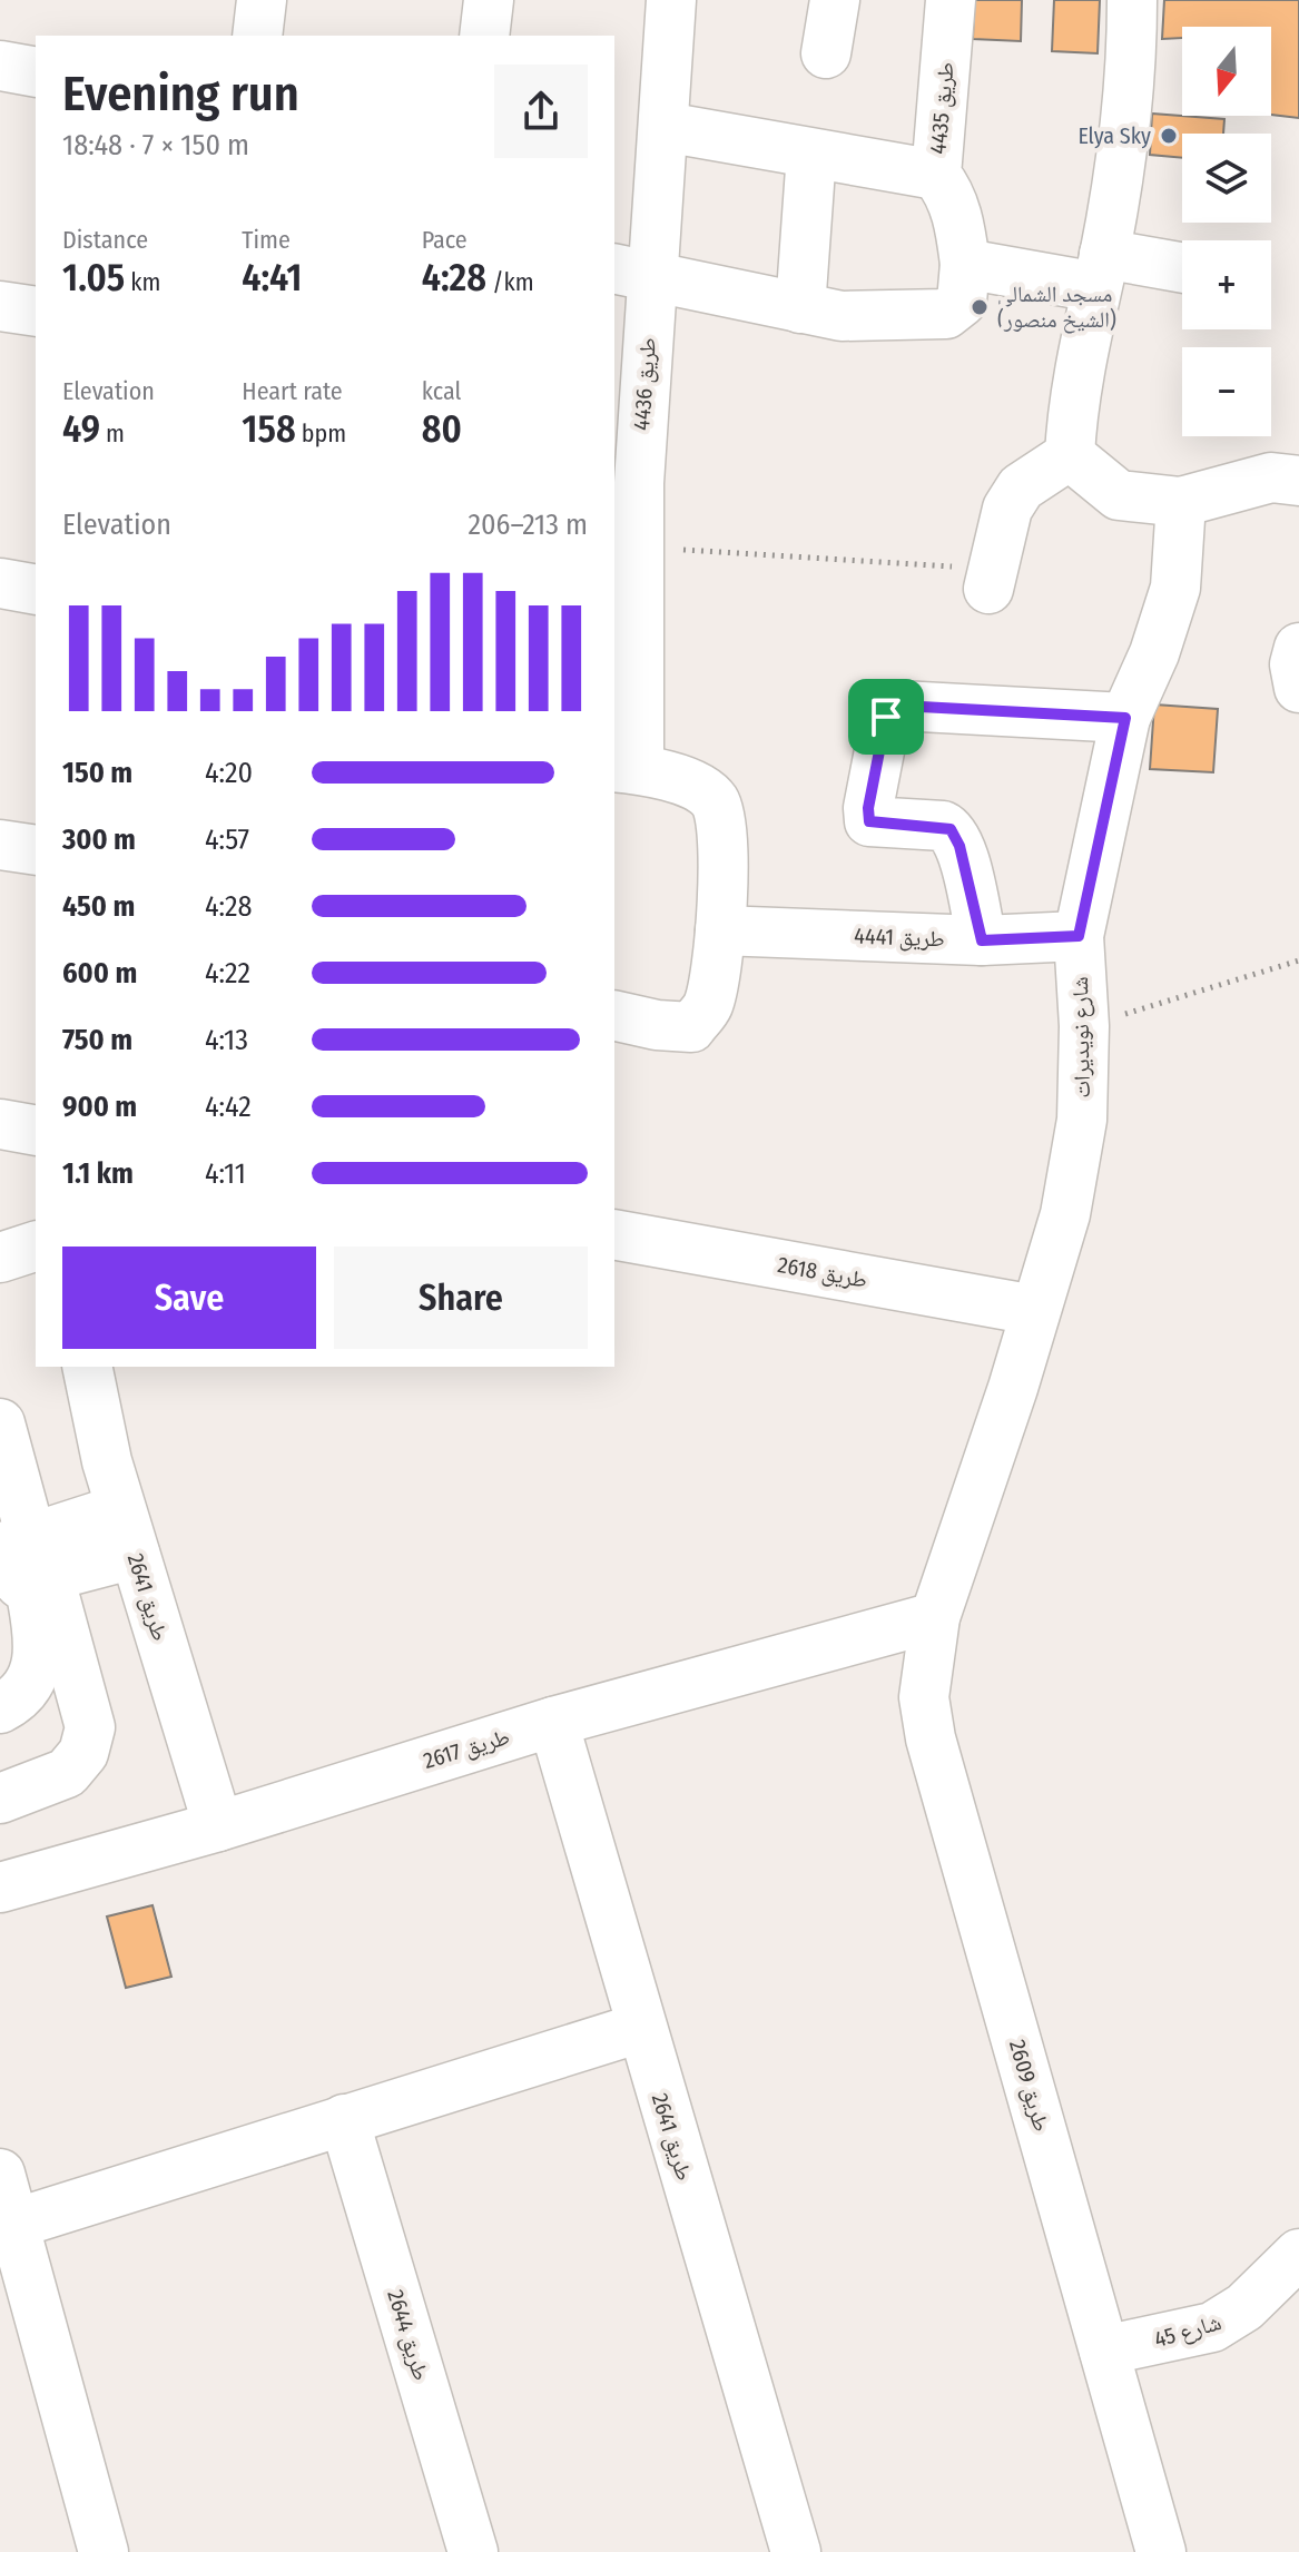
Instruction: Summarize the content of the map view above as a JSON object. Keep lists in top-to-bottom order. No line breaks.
{"streets":{"street":["طريق 4435","طريق 4436","طريق 4441","شارع نويديرات","طريق 2618","طريق 2641","طريق 2617","طريق 2609","شارع 45","طريق 2644"]},"crossings":[["طريق 4435","طريق 4436"],["طريق 4441","شارع نويديرات"],["شارع نويديرات","طريق 2618"],["شارع نويديرات","طريق 2617"],["شارع نويديرات","طريق 2609"],["طريق 2641","طريق 2617"],["طريق 2617","طريق 2609"],["طريق 2609","شارع 45"]],"places":["Elya Sky","مسجد الشمالي (الشيخ منصور)"],"north":"bottom","page":{"map_buttons":["+","−"],"heading":["Evening run","18:48 · 7 × 150 m"],"stats":[["Distance","1.05 km"],["Time","4:41"],["Pace","4:28 /km"],["Elevation","49 m"],["Heart rate","158 bpm"],["kcal","80"]],"chart":["Elevation","206–213 m"],"list":[{"name":"150 m","note":"4:20"},{"name":"300 m","note":"4:57"},{"name":"450 m","note":"4:28"},{"name":"600 m","note":"4:22"},{"name":"750 m","note":"4:13"},{"name":"900 m","note":"4:42"},{"name":"1.1 km","note":"4:11"}],"buttons":["Save","Share"]}}
